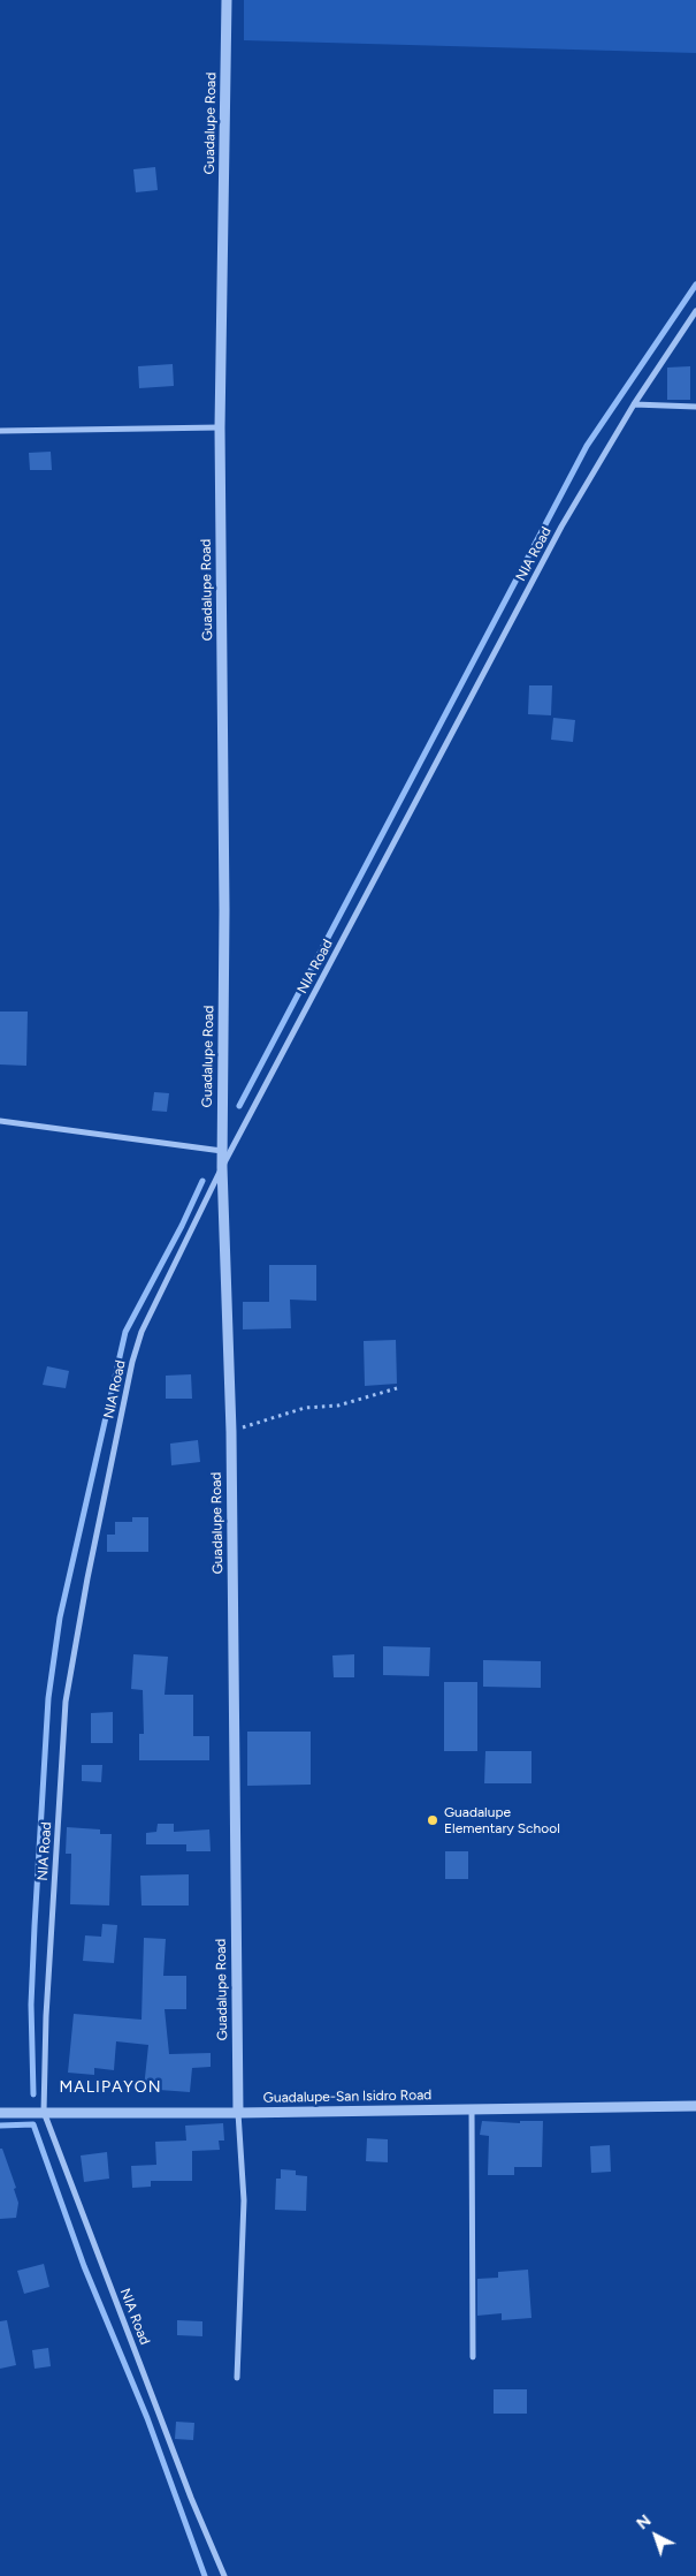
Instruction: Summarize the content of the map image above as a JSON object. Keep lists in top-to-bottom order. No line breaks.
{"streets":{"street":["Guadalupe Road","NIA Road","Guadalupe-San Isidro Road"]},"crossings":[["Guadalupe Road","NIA Road"],["Guadalupe Road","Guadalupe-San Isidro Road"],["NIA Road","Guadalupe-San Isidro Road"]],"districts":["MALIPAYON"],"places":["Guadalupe Elementary School"],"north":"top left"}
